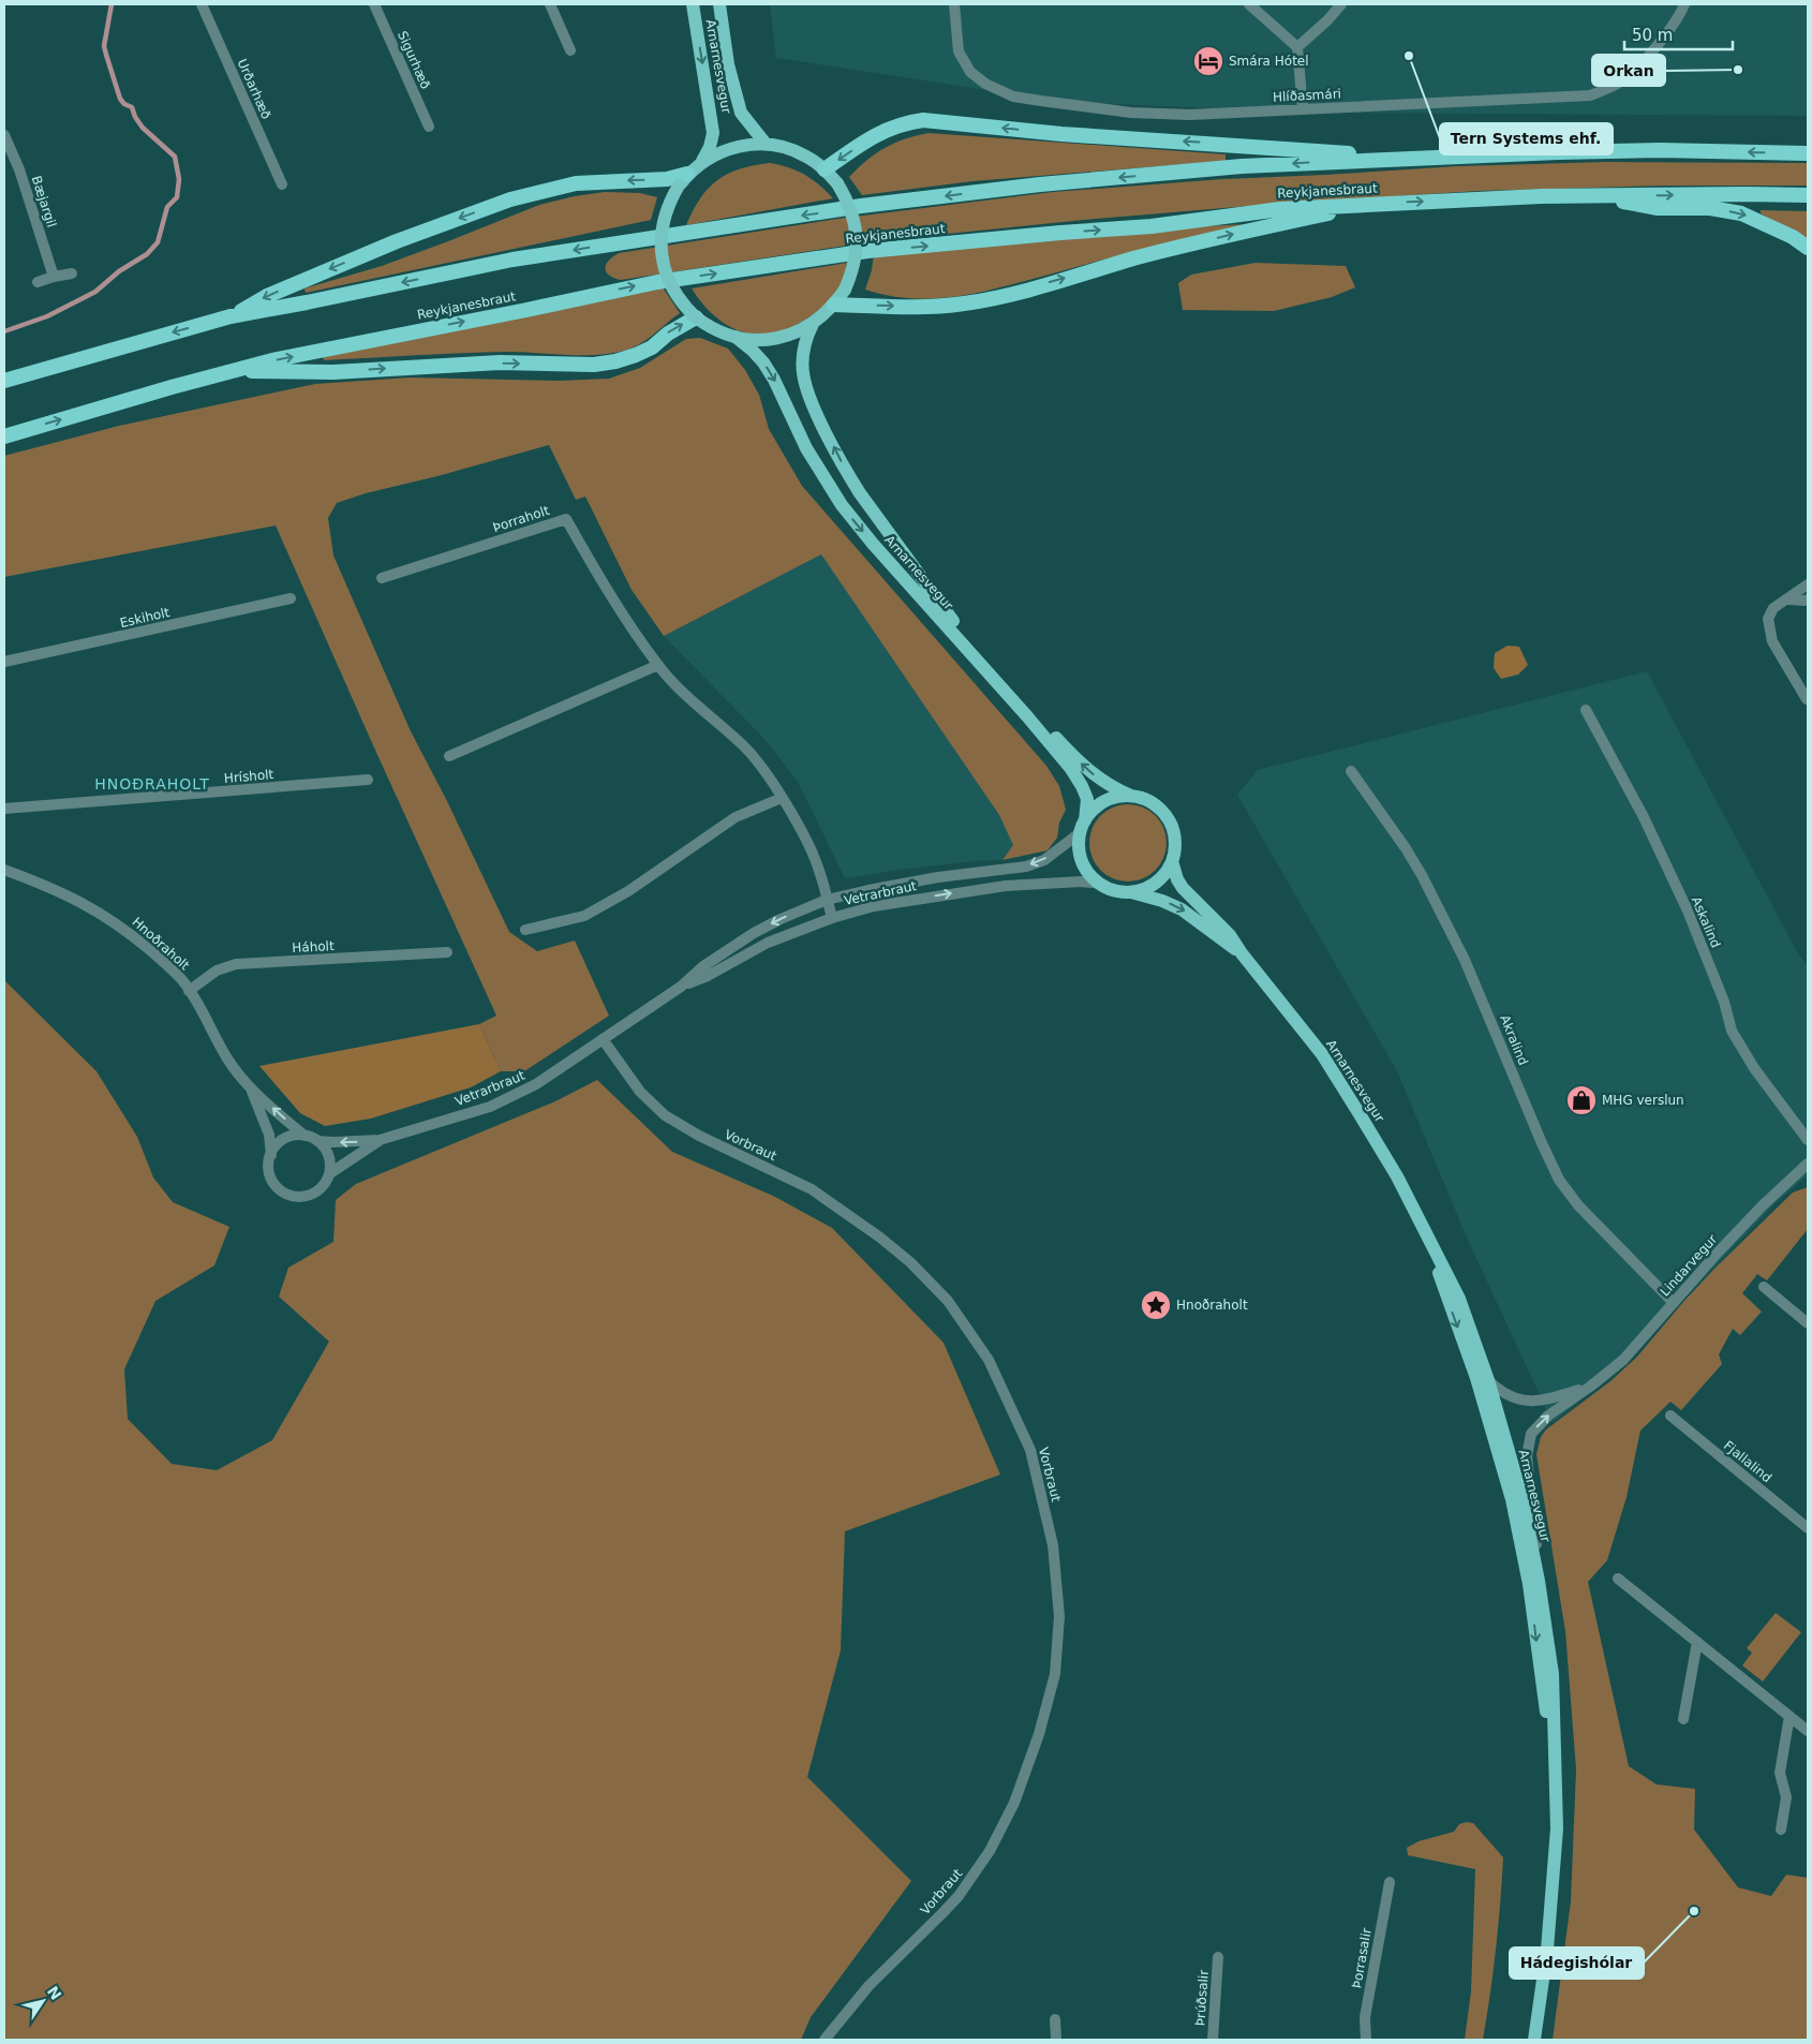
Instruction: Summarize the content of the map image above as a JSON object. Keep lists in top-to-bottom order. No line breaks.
{"streets":{"highway":["Reykjanesbraut"],"main road":["Arnarnesvegur"],"street":["Sigurhæð","Urðarhæð","Hlíðasmári","Bæjargil","Þorraholt","Eskiholt","Hrísholt","Vetrarbraut","Askalind","Hnoðraholt","Háholt","Akralind","Vorbraut","Lindarvegur","Fjallalind","Þorrasalir","Þrúðsalir"]},"crossings":[["Arnarnesvegur","Vetrarbraut"],["Arnarnesvegur","Lindarvegur"],["Þorraholt","Vetrarbraut"],["Vetrarbraut","Hnoðraholt"],["Vetrarbraut","Vorbraut"],["Hnoðraholt","Háholt"],["Akralind","Lindarvegur"]],"districts":["HNOÐRAHOLT"],"places":{"other":["Tern Systems ehf.","Orkan","Hádegishólar"],"hotel":["Smára Hótel"],"shop":["MHG verslun"],"place":["Hnoðraholt"]},"scale_bar":"50 m","north":"top right"}
